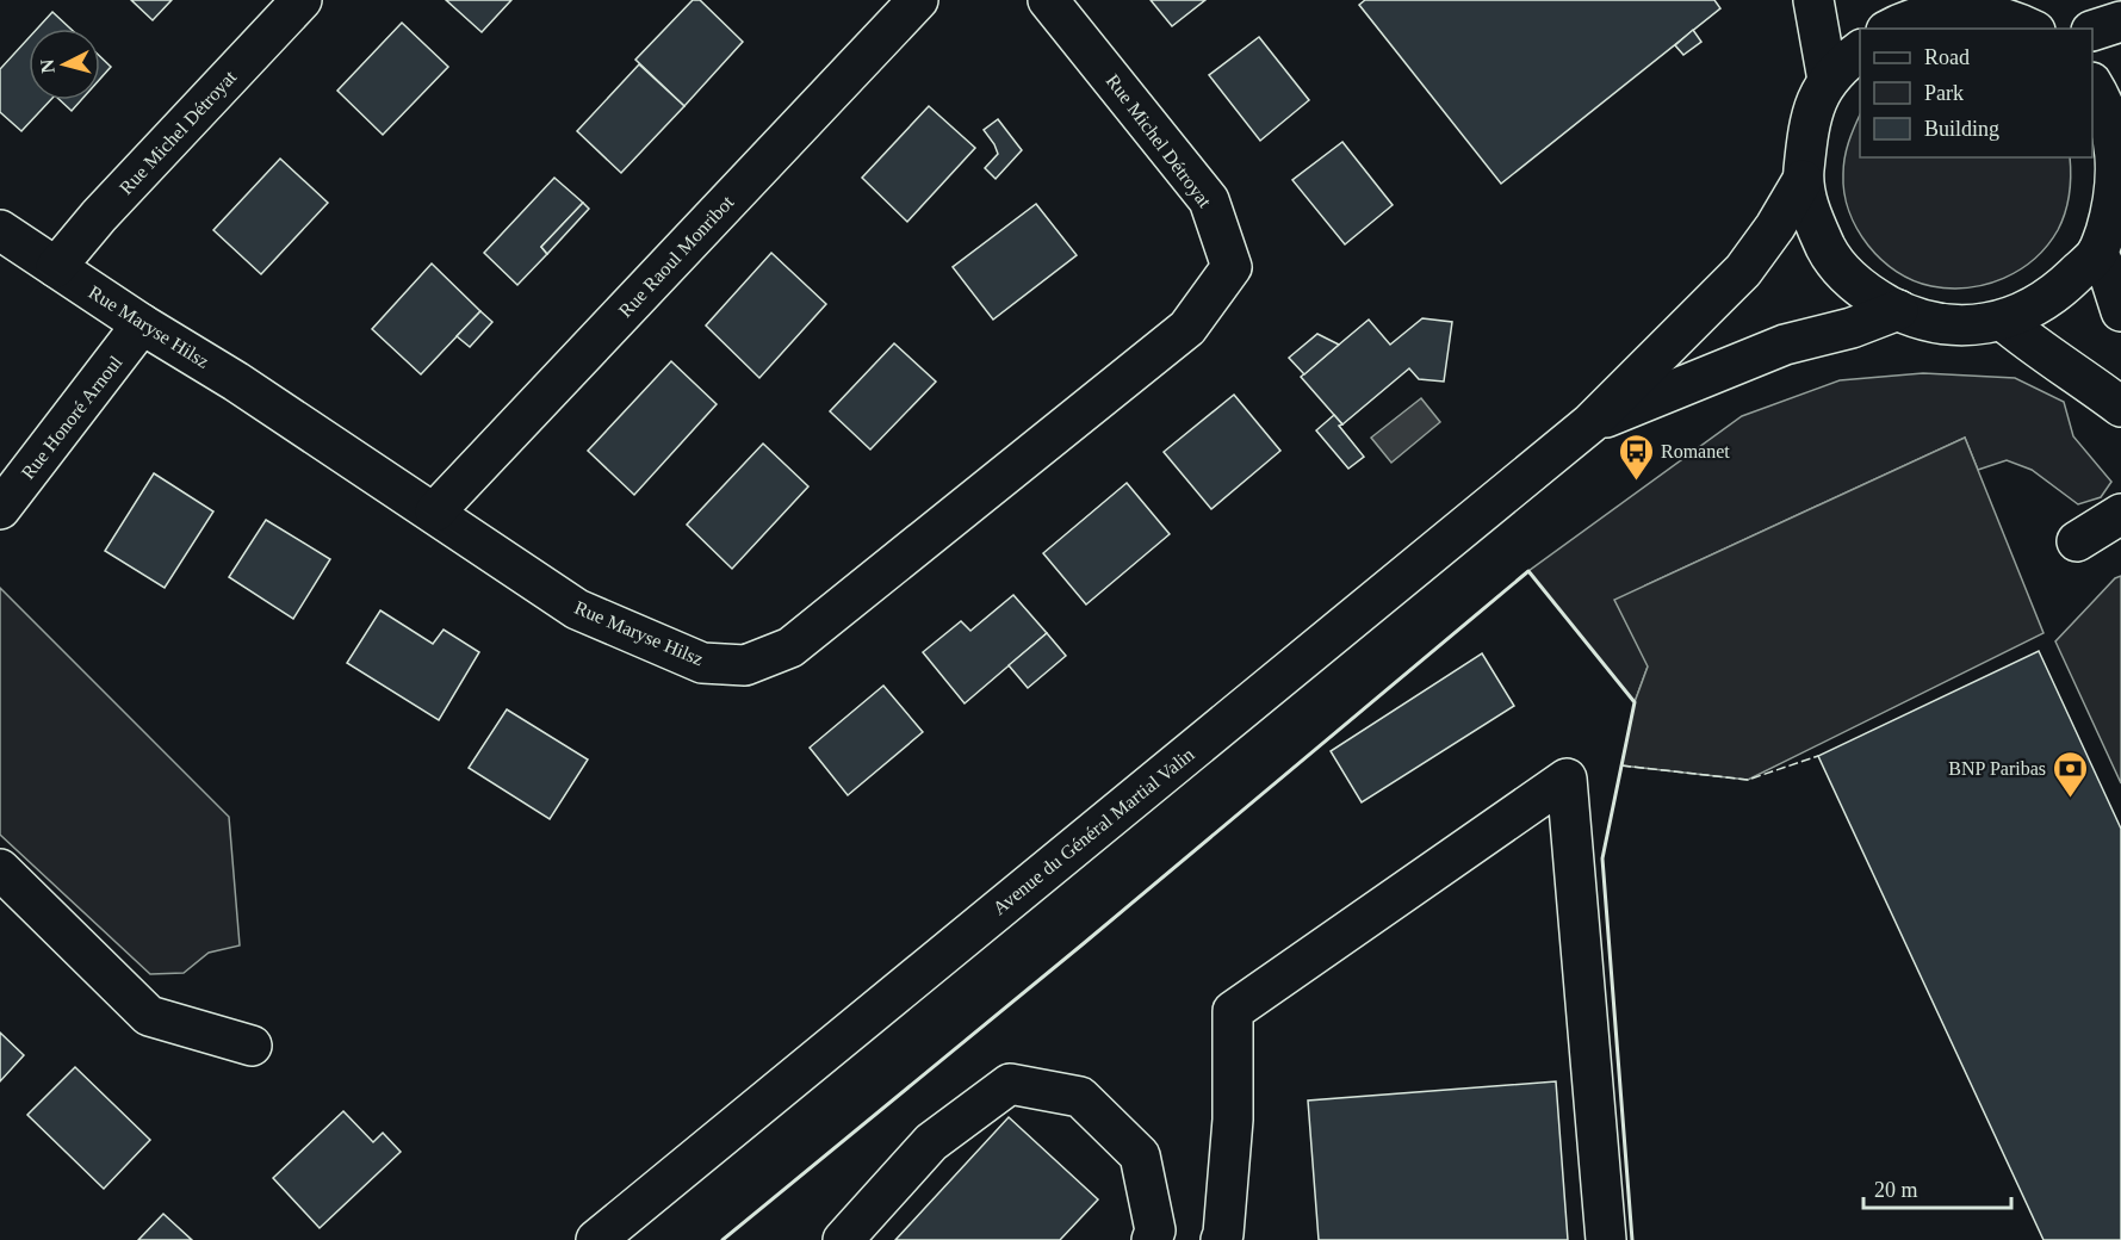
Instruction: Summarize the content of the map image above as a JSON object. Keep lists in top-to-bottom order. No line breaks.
{"streets":{"street":["Rue Michel Détroyat","Rue Raoul Monribot","Rue Maryse Hilsz","Rue Honoré Arnoul","Avenue du Général Martial Valin"]},"crossings":[["Rue Michel Détroyat","Rue Maryse Hilsz"],["Rue Raoul Monribot","Rue Maryse Hilsz"],["Rue Maryse Hilsz","Rue Honoré Arnoul"]],"places":{"bus stop":["Romanet"],"bank":["BNP Paribas"]},"legend":["Road","Park","Building"],"scale_bar":"20 m","north":"left"}
